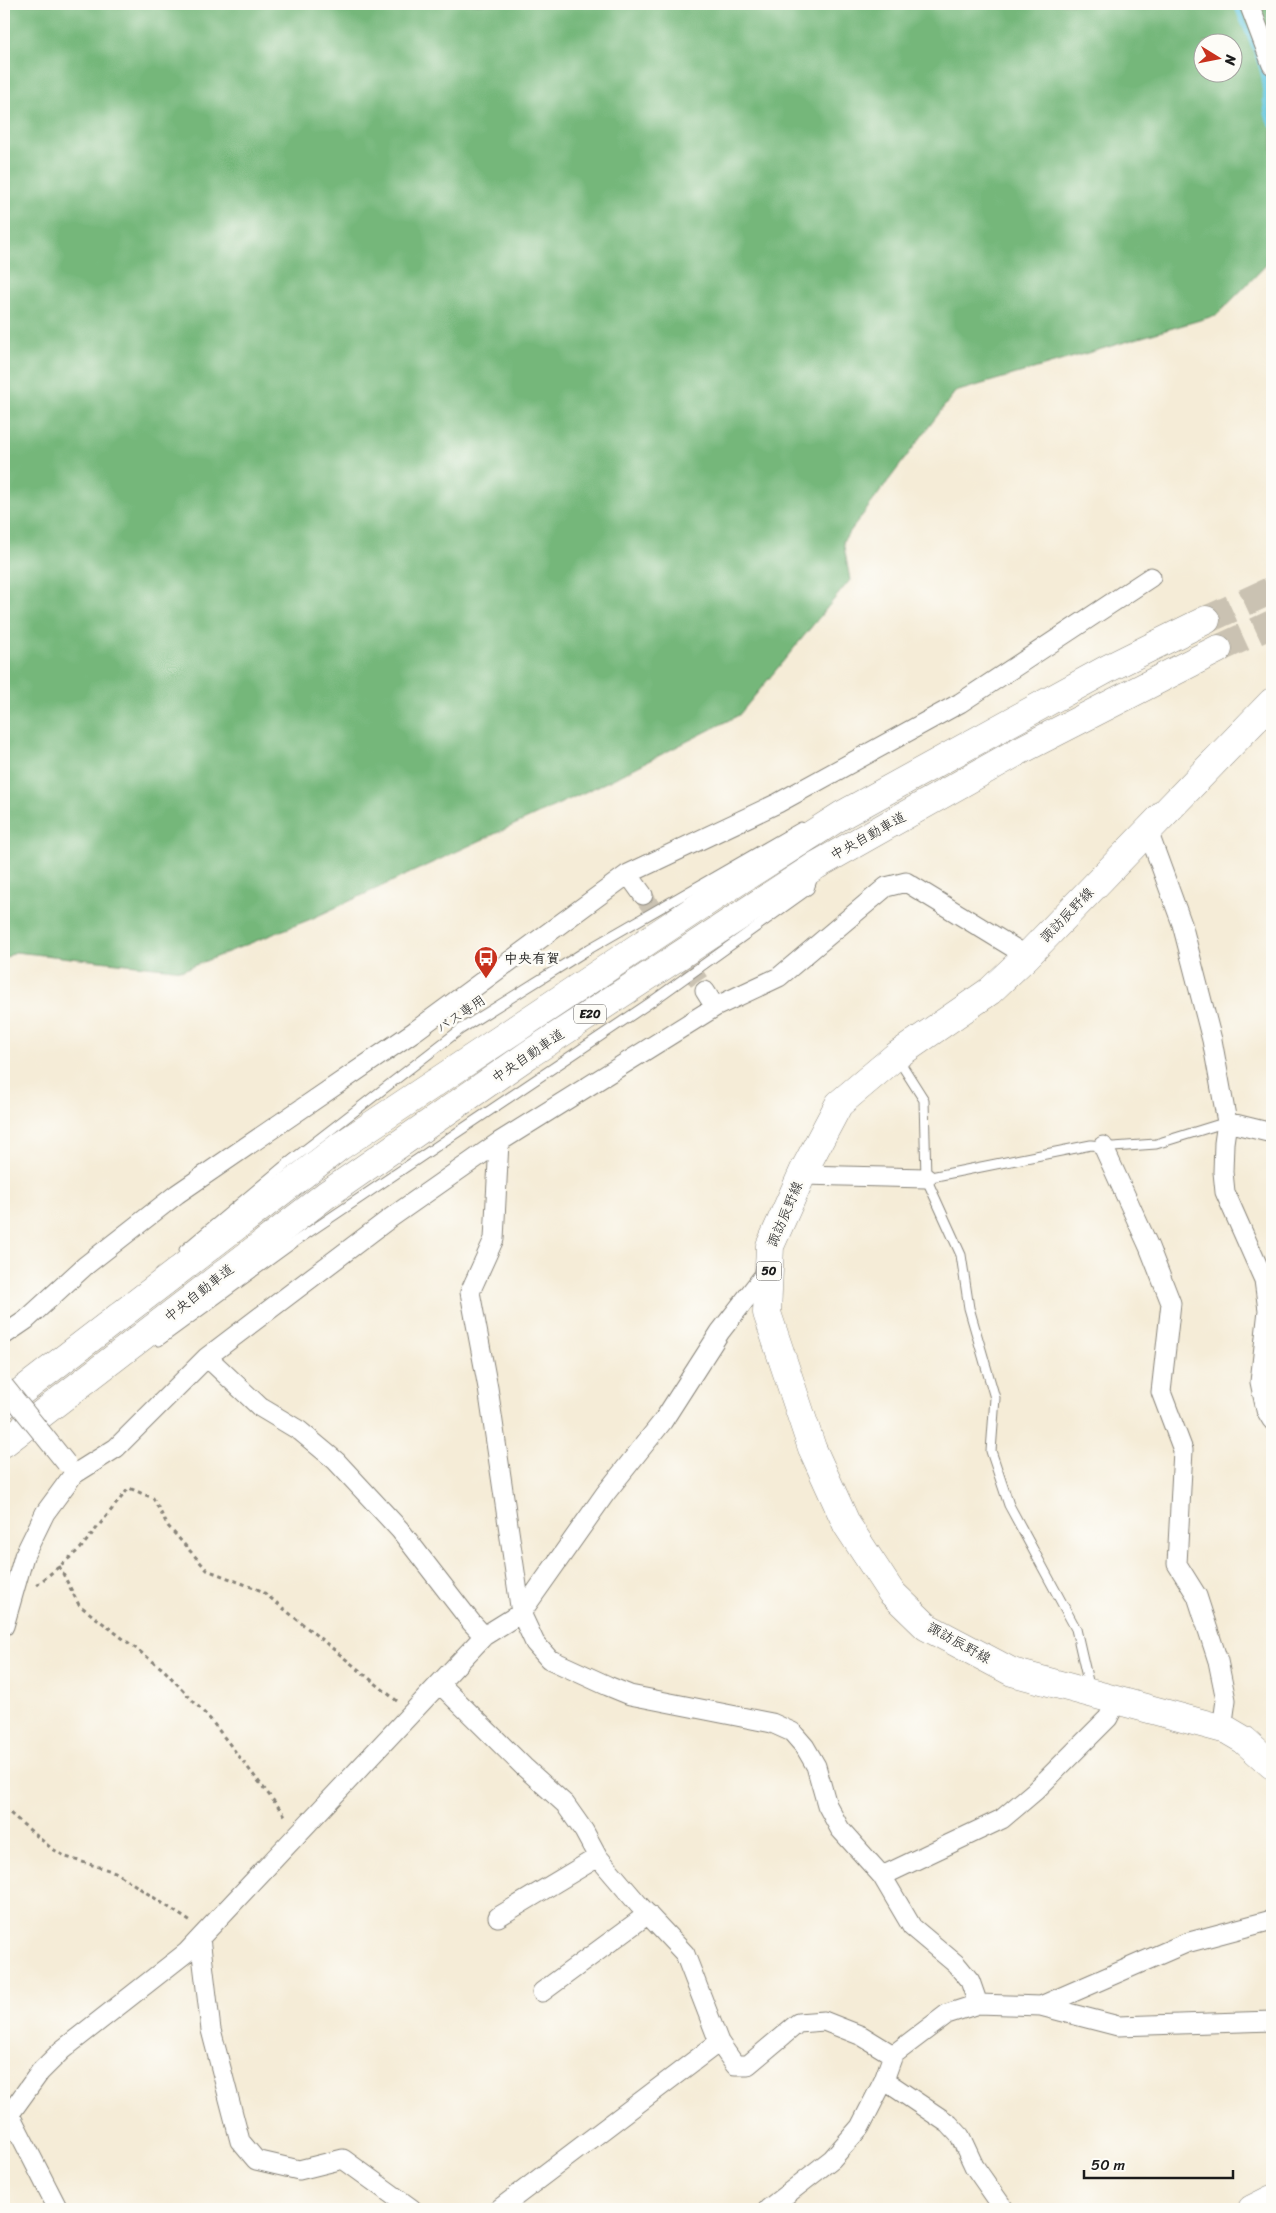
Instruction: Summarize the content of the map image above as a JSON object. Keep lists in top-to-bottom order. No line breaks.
{"streets":{"main road":["中央自動車道","諏訪辰野線","E20","50"],"lane":["バス専用"]},"crossings":[["バス専用","E20"]],"places":{"bus stop":["中央有賀"]},"scale_bar":"50 m","north":"right"}
